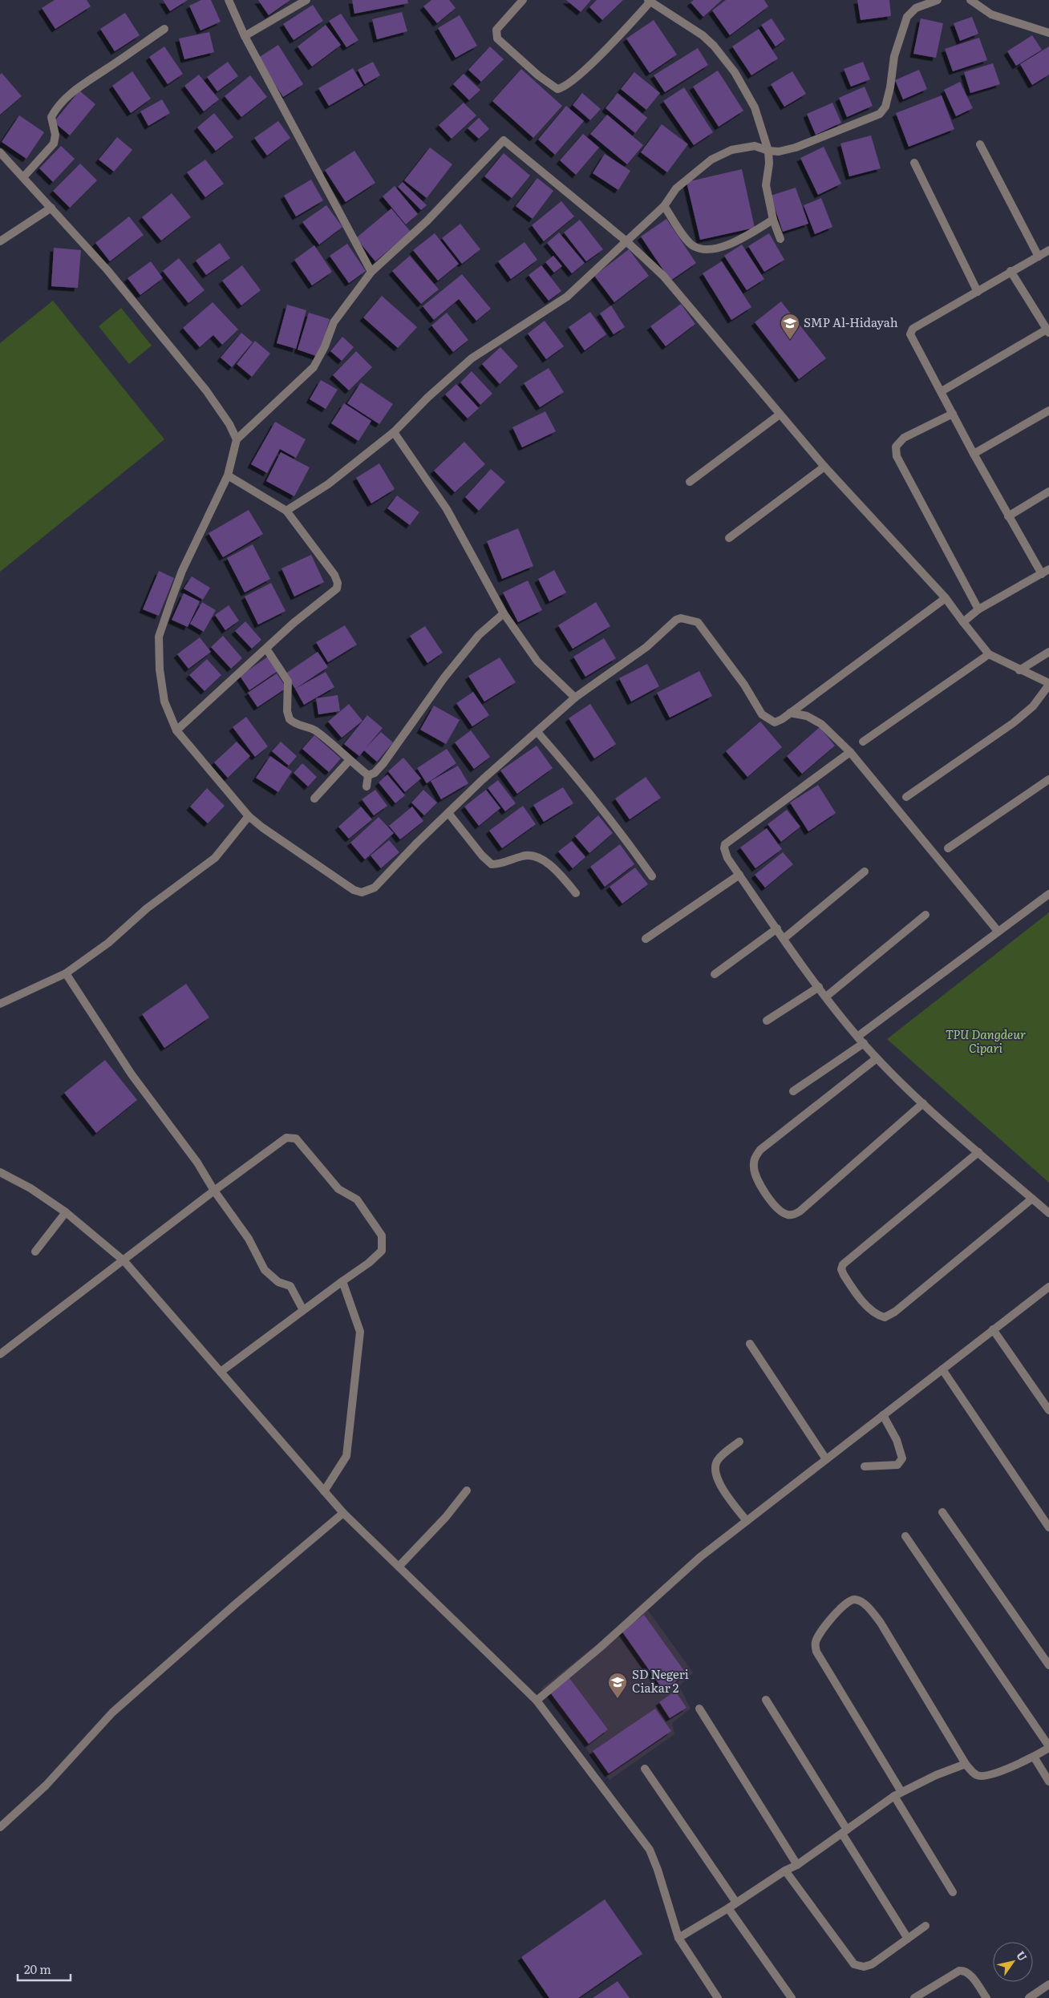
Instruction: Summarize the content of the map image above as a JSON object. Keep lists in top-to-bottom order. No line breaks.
{"parks":["TPU Dangdeur Cipari"],"places":{"school or university":["SMP Al-Hidayah","SD Negeri Ciakar 2"]},"scale_bar":"20 m","north":"top right"}
